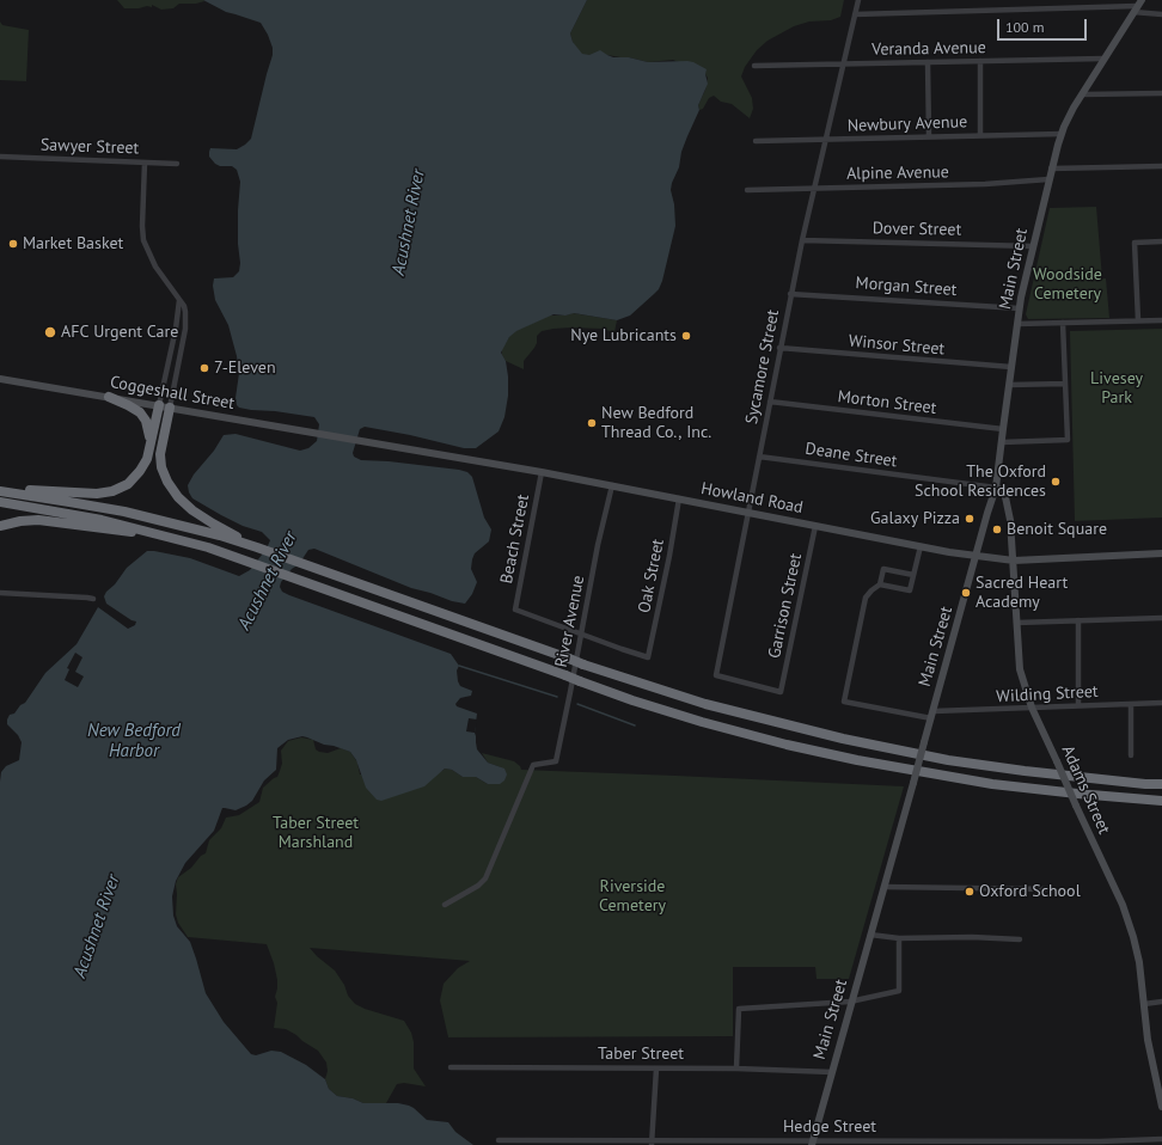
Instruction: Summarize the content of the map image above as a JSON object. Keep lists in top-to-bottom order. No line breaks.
{"streets":{"main road":["Main Street","Coggeshall Street","Howland Road","Adams Street"],"street":["Veranda Avenue","Newbury Avenue","Sawyer Street","Alpine Avenue","Dover Street","Morgan Street","Winsor Street","Sycamore Street","Morton Street","Deane Street","Beach Street","Oak Street","Garrison Street","River Avenue","Wilding Street","Taber Street","Hedge Street"]},"crossings":[["Veranda Avenue","Main Street"],["Veranda Avenue","Sycamore Street"],["Newbury Avenue","Main Street"],["Newbury Avenue","Sycamore Street"],["Alpine Avenue","Main Street"],["Alpine Avenue","Sycamore Street"],["Dover Street","Main Street"],["Dover Street","Sycamore Street"],["Main Street","Morgan Street"],["Main Street","Winsor Street"],["Main Street","Morton Street"],["Main Street","Deane Street"],["Main Street","Howland Road"],["Main Street","Wilding Street"],["Main Street","Adams Street"],["Main Street","Taber Street"],["Main Street","Hedge Street"],["Morgan Street","Sycamore Street"],["Winsor Street","Sycamore Street"],["Sycamore Street","Morton Street"],["Sycamore Street","Deane Street"],["Sycamore Street","Howland Road"],["Sycamore Street","Garrison Street"],["Coggeshall Street","Howland Road"],["Deane Street","Adams Street"],["Howland Road","Beach Street"],["Howland Road","Oak Street"],["Howland Road","Garrison Street"],["Howland Road","River Avenue"],["Howland Road","Adams Street"],["Beach Street","Oak Street"],["Beach Street","River Avenue"],["Oak Street","River Avenue"],["Wilding Street","Adams Street"]],"water":["Acushnet River","New Bedford Harbor"],"parks":["Woodside Cemetery","Livesey Park","Taber Street Marshland","Riverside Cemetery"],"places":["Market Basket","AFC Urgent Care","Nye Lubricants","7-Eleven","New Bedford Thread Co., Inc.","The Oxford School Residences","Galaxy Pizza","Benoit Square","Sacred Heart Academy","Oxford School"],"scale_bar":"100 m"}
